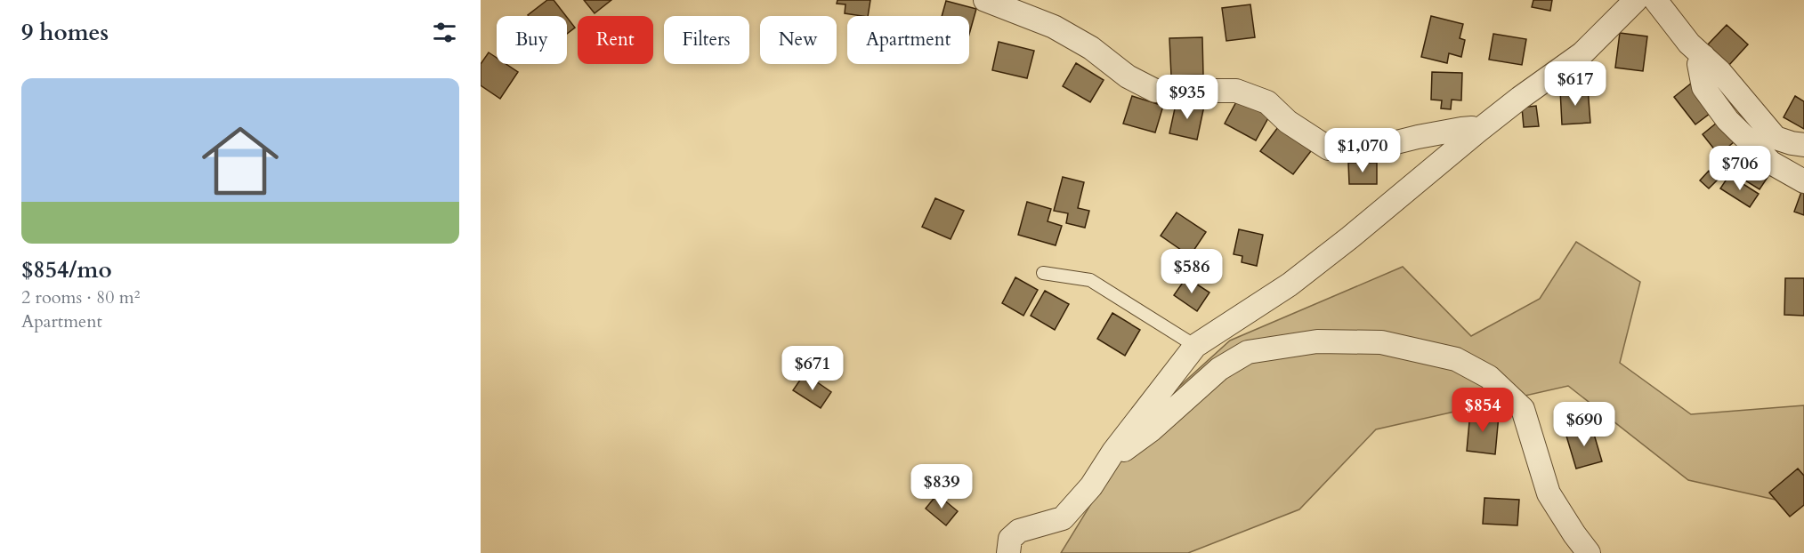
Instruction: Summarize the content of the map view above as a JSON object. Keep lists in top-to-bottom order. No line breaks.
{"page":{"heading":"9 homes","chip":["Buy","Rent","Filters","New","Apartment"],"price":["$617","$935","$1,070","$706","$586","$671","$854","$690","$839"],"list":[{"name":"$854/mo","note":"2 rooms · 80 m² · Apartment"}]}}
